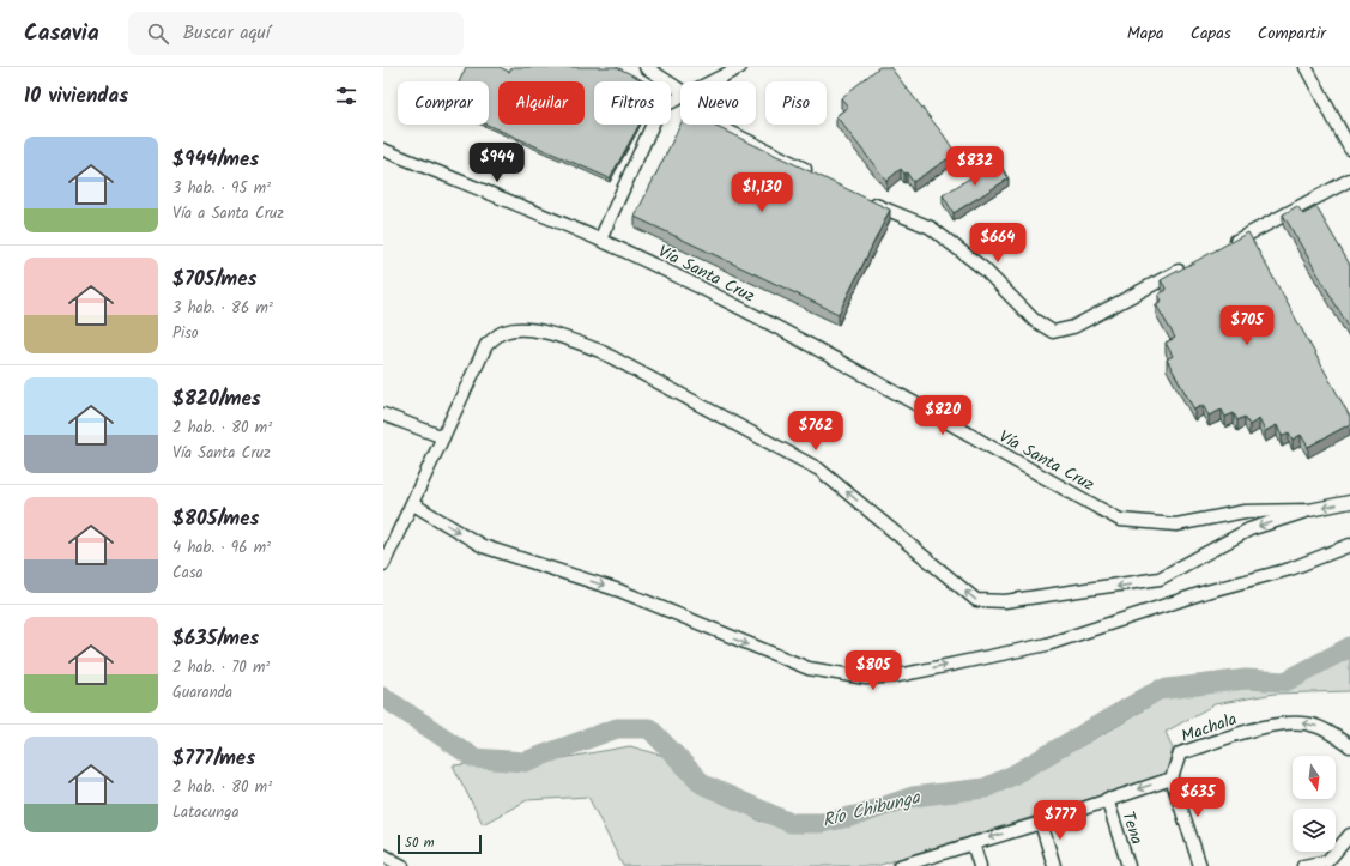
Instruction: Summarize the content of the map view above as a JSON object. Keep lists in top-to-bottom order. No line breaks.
{"streets":{"street":["Vía Santa Cruz","Machala","Tena"]},"one_way":["Machala"],"water":["Río Chibunga"],"scale_bar":"50 m","north":"bottom","page":{"header":"Casavia","search":"Buscar aquí","nav":["Mapa","Capas","Compartir"],"heading":"10 viviendas","chip":["Comprar","Alquilar","Filtros","Nuevo","Piso"],"list":[{"name":"$944/mes","note":"3 hab. · 95 m² · Vía a Santa Cruz"},{"name":"$705/mes","note":"3 hab. · 86 m² · Piso"},{"name":"$820/mes","note":"2 hab. · 80 m² · Vía Santa Cruz"},{"name":"$805/mes","note":"4 hab. · 96 m² · Casa"},{"name":"$635/mes","note":"2 hab. · 70 m² · Guaranda"},{"name":"$777/mes","note":"2 hab. · 80 m² · Latacunga"}],"price":["$944","$832","$1,130","$664","$705","$820","$762","$805","$635","$777"],"scale":"50 m"}}
